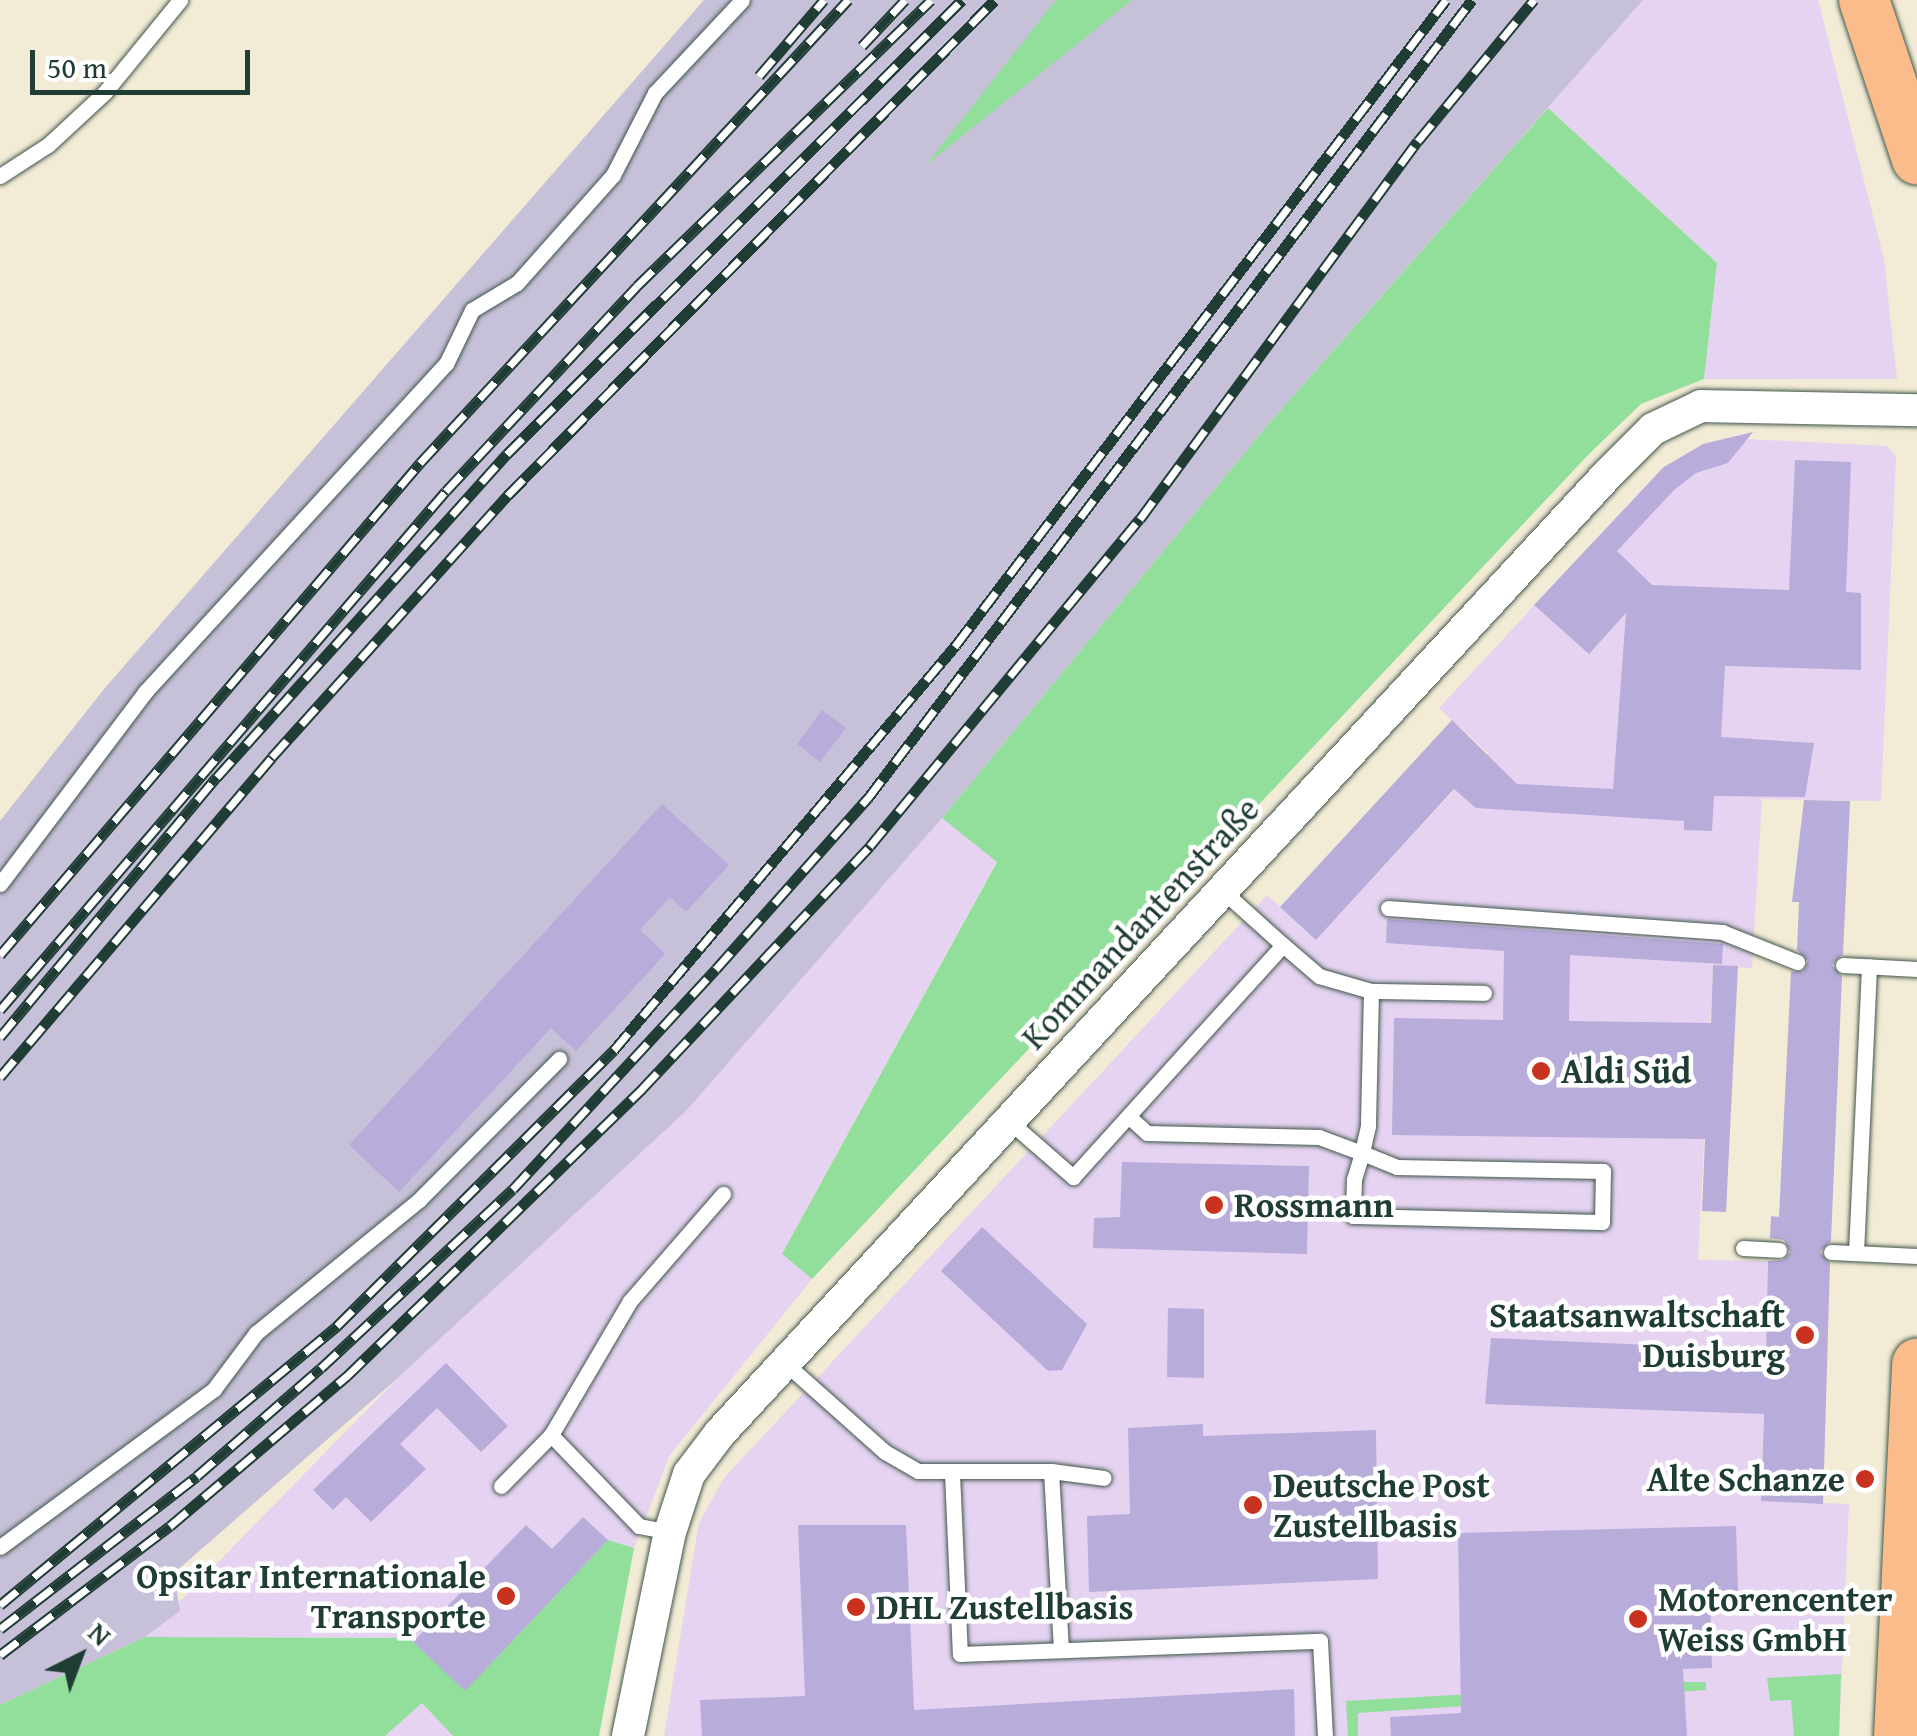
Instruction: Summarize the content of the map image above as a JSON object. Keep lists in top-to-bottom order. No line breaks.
{"streets":{"street":["Kommandantenstraße"]},"places":["Aldi Süd","Rossmann","Staatsanwaltschaft Duisburg","Alte Schanze","Deutsche Post Zustellbasis","Opsitar Internationale Transporte","DHL Zustellbasis","Motorencenter Weiss GmbH"],"scale_bar":"50 m","north":"top right"}
